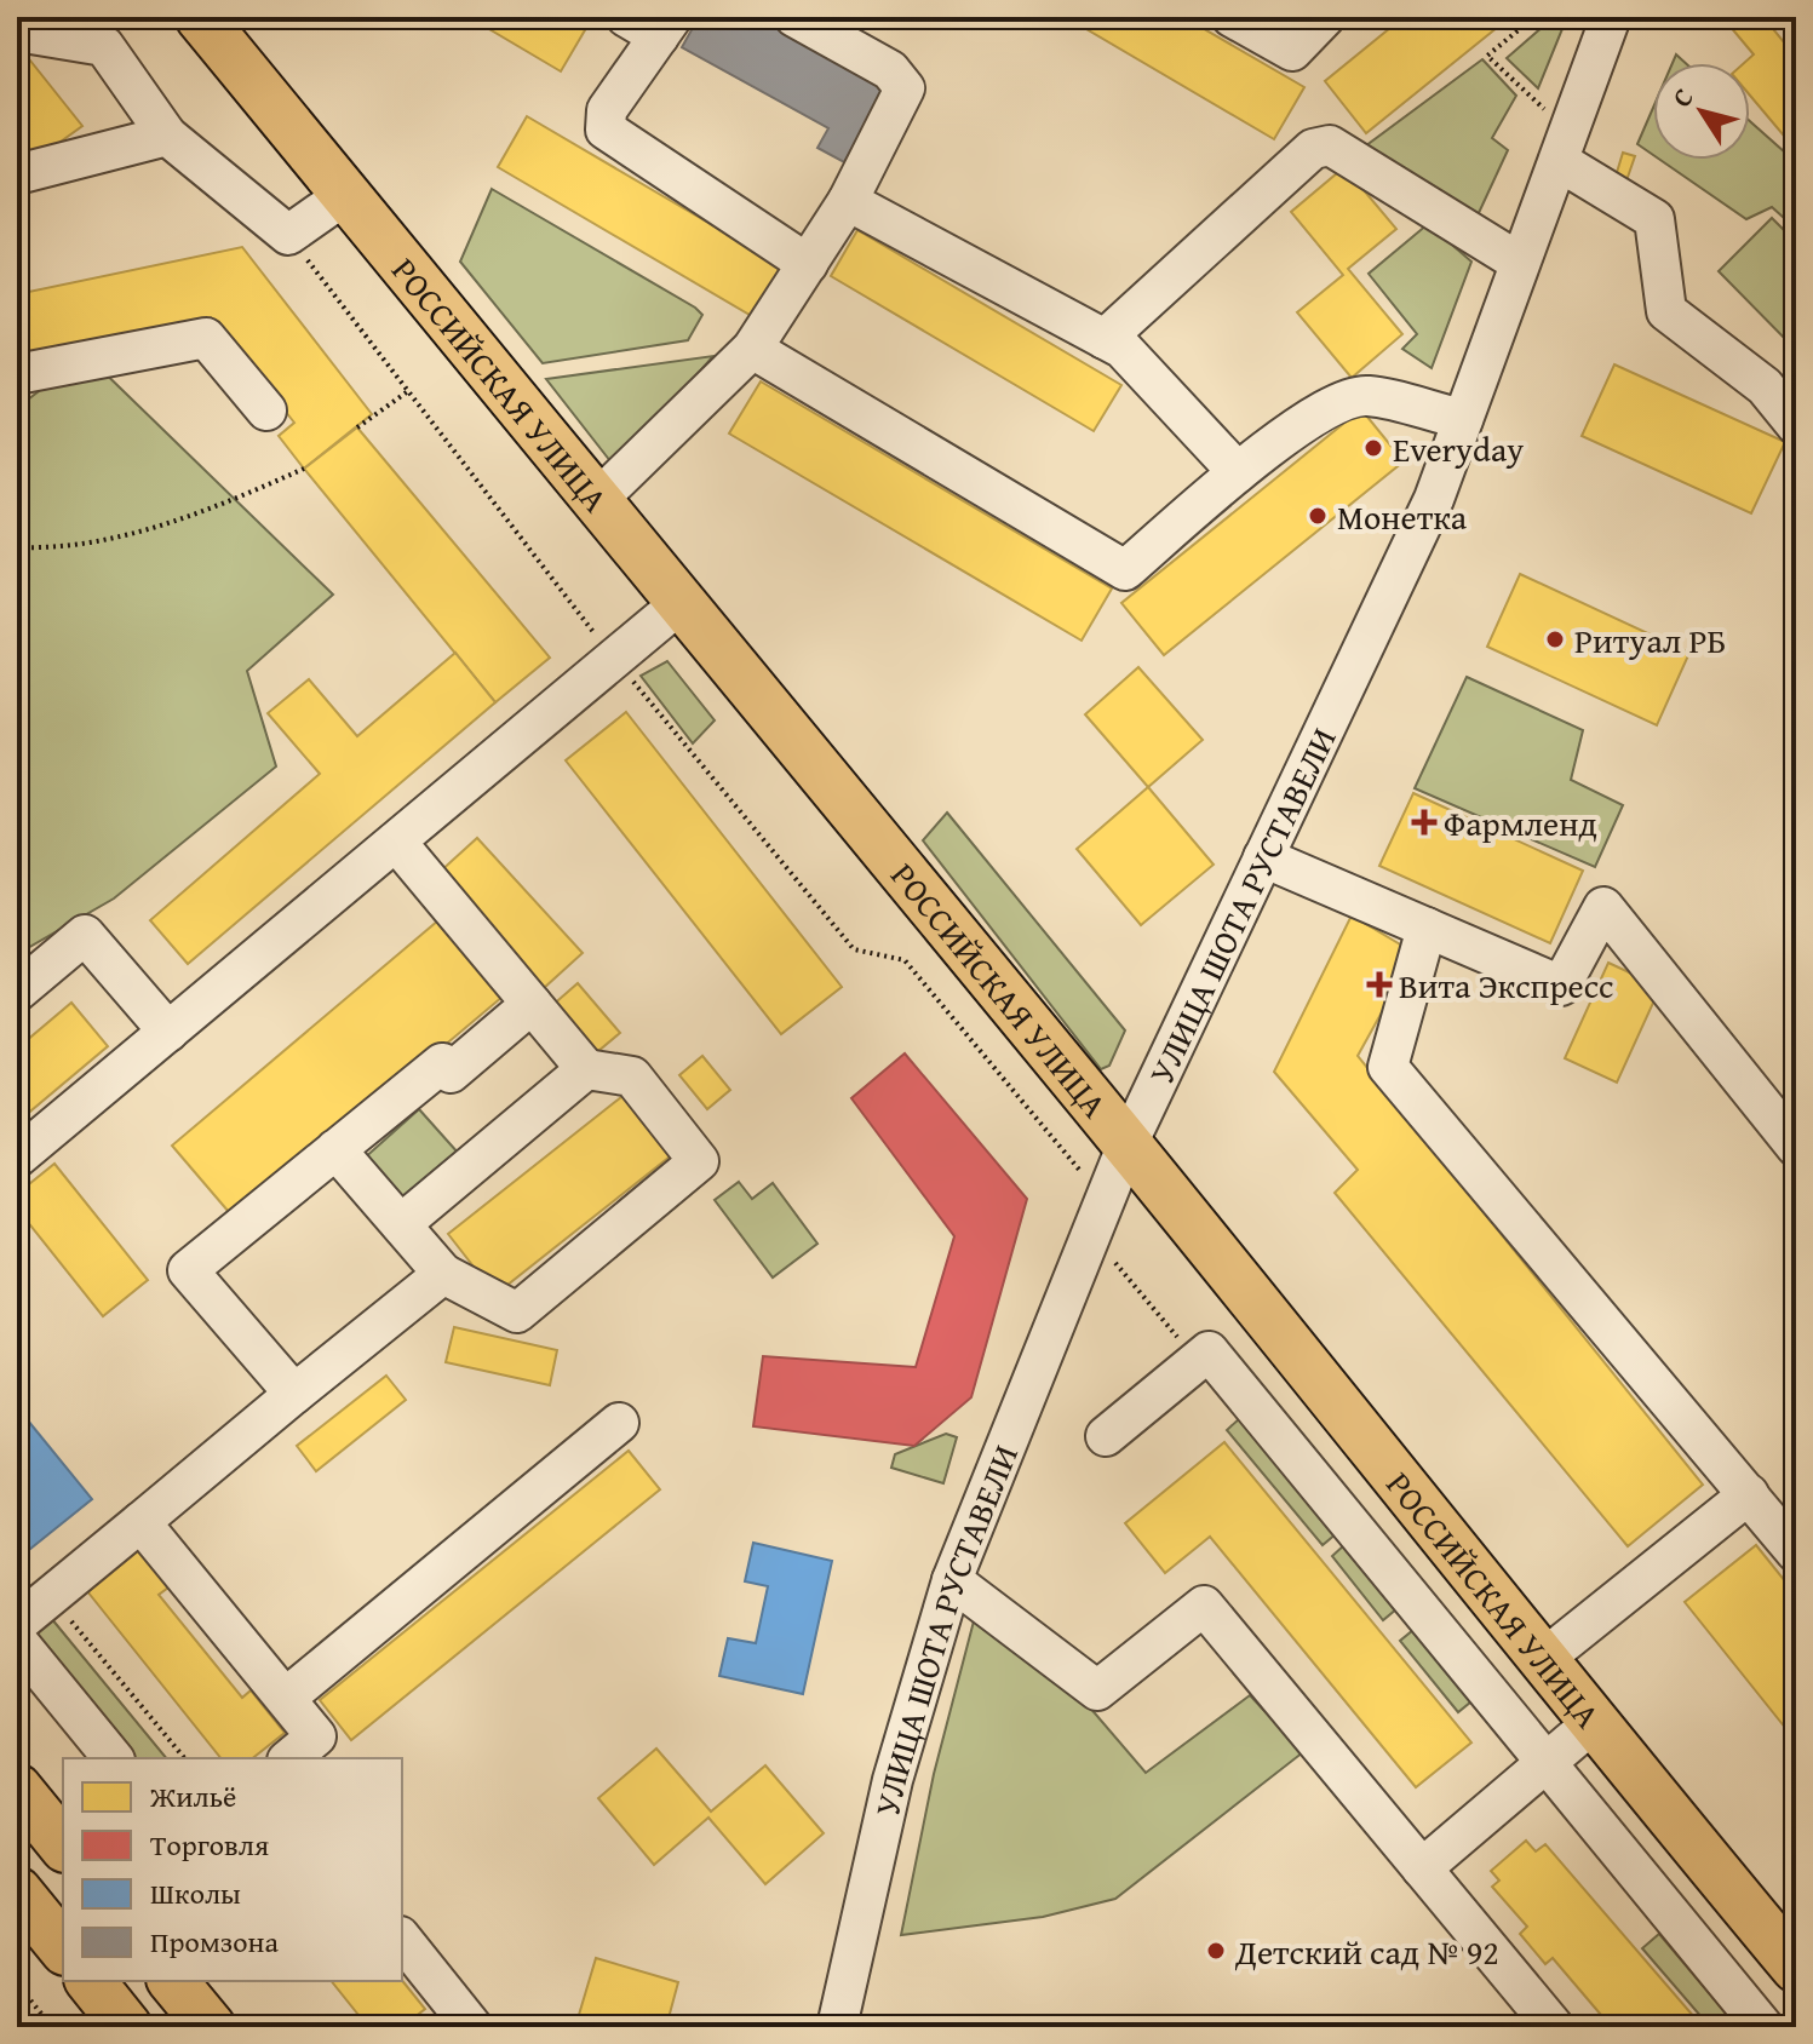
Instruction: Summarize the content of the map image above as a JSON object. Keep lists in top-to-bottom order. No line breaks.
{"streets":{"main road":["РОССИЙСКАЯ УЛИЦА"],"street":["УЛИЦА ШОТА РУСТАВЕЛИ"]},"crossings":[["РОССИЙСКАЯ УЛИЦА","УЛИЦА ШОТА РУСТАВЕЛИ"]],"places":{"other":["Everyday","Монетка","Ритуал РБ","Детский сад № 92"],"health":["Фармленд","Вита Экспресс"]},"legend":["Жильё","Торговля","Школы","Промзона"],"north":"top left"}
